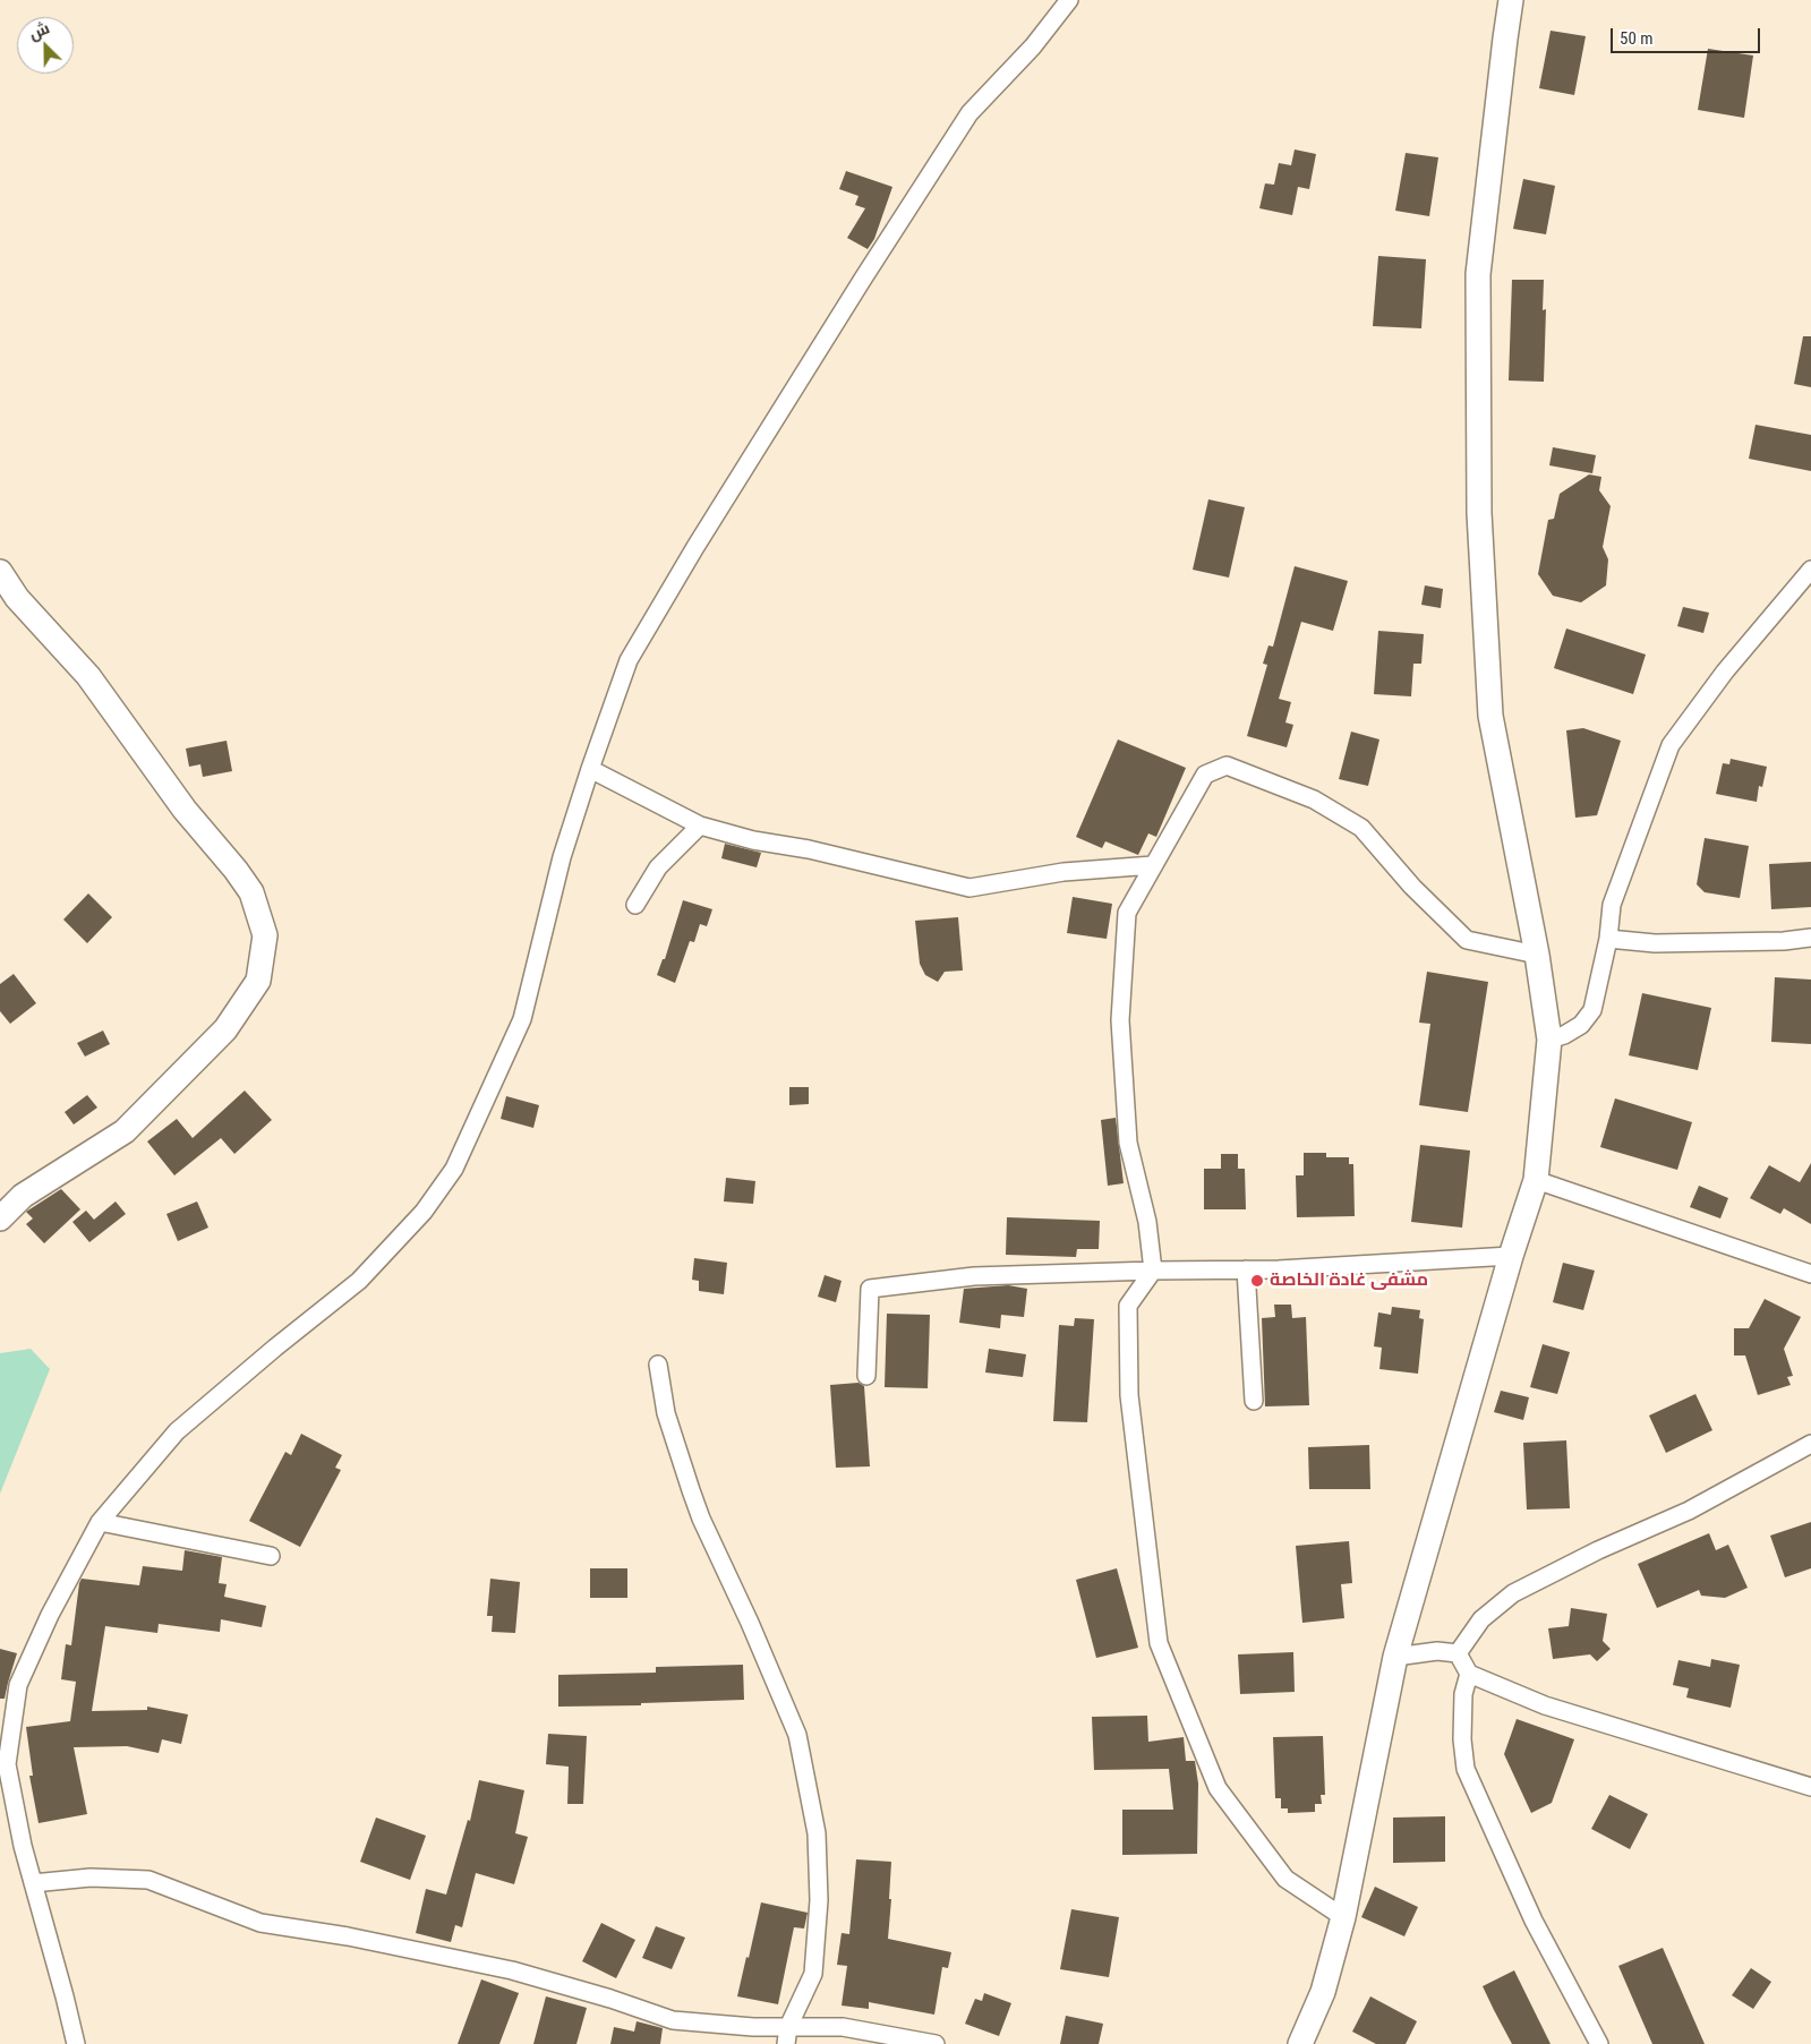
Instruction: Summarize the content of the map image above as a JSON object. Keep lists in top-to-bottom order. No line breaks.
{"places":["مشفى غادة الخاصة"],"scale_bar":"50 m","north":"top left"}
